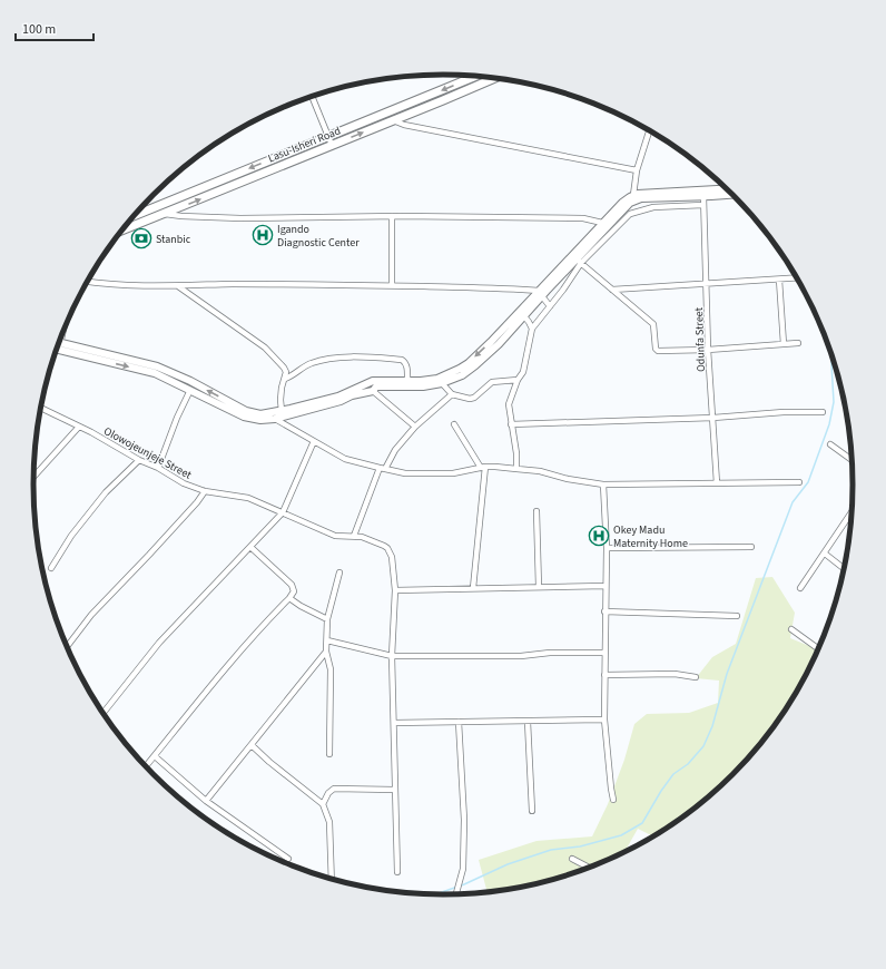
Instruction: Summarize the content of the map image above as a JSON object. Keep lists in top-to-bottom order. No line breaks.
{"streets":{"main road":["Lasu-Isheri Road"],"street":["Odunfa Street","Olowojeunjeje Street"]},"places":{"hospital":["Igando Diagnostic Center","Okey Madu Maternity Home"],"bank":["Stanbic"]},"scale_bar":"100 m"}
